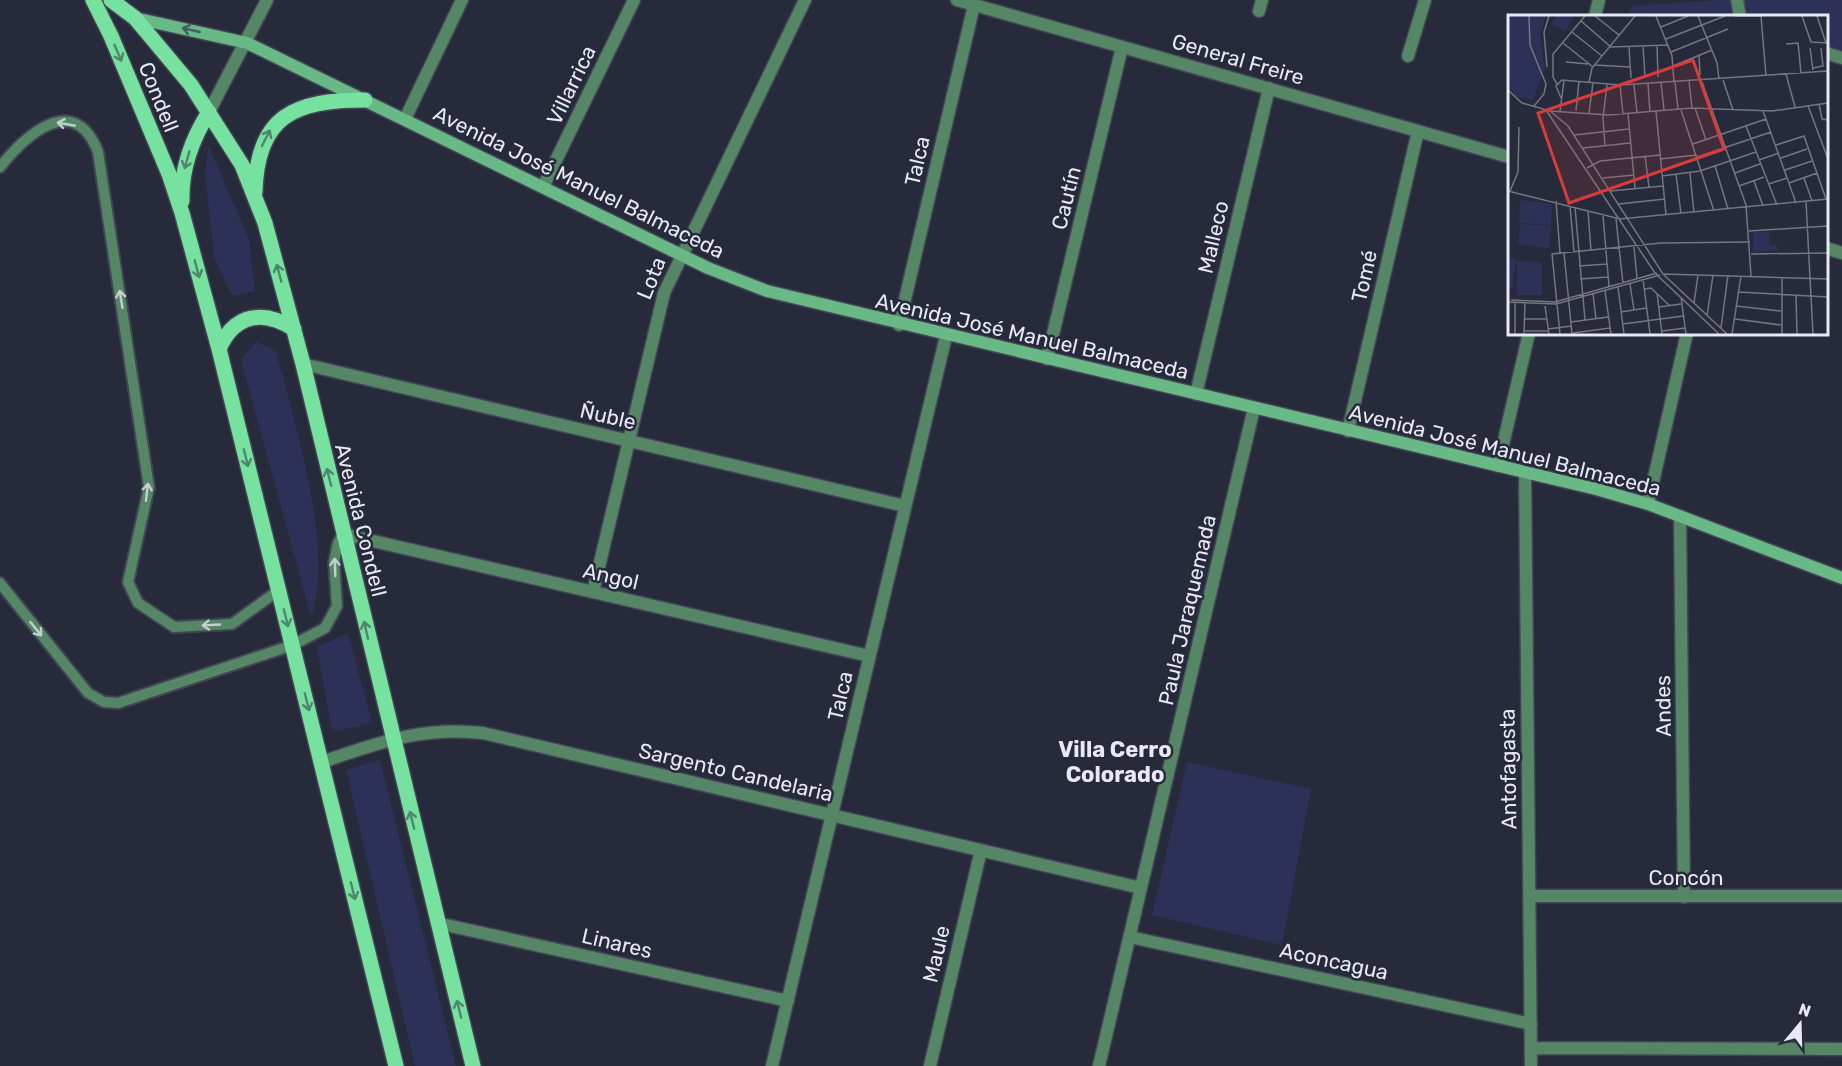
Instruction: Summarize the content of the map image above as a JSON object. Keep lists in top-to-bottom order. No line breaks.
{"streets":{"main road":["Condell","Avenida José Manuel Balmaceda","Avenida Condell"],"street":["General Freire","Villarrica","Talca","Cautín","Malleco","Tomé","Lota","Ñuble","Angol","Paula Jaraquemada","Andes","Antofagasta","Sargento Candelaria","Concón","Linares","Maule","Aconcagua"]},"crossings":[["General Freire","Talca"],["General Freire","Cautín"],["General Freire","Malleco"],["General Freire","Tomé"],["Villarrica","Avenida José Manuel Balmaceda"],["Talca","Avenida José Manuel Balmaceda"],["Talca","Ñuble"],["Talca","Angol"],["Talca","Sargento Candelaria"],["Talca","Linares"],["Avenida José Manuel Balmaceda","Cautín"],["Avenida José Manuel Balmaceda","Malleco"],["Avenida José Manuel Balmaceda","Tomé"],["Avenida José Manuel Balmaceda","Lota"],["Avenida José Manuel Balmaceda","Avenida Condell"],["Avenida José Manuel Balmaceda","Paula Jaraquemada"],["Avenida José Manuel Balmaceda","Andes"],["Avenida José Manuel Balmaceda","Antofagasta"],["Lota","Ñuble"],["Lota","Angol"],["Ñuble","Avenida Condell"],["Avenida Condell","Angol"],["Avenida Condell","Sargento Candelaria"],["Avenida Condell","Linares"],["Paula Jaraquemada","Sargento Candelaria"],["Paula Jaraquemada","Aconcagua"],["Andes","Concón"],["Antofagasta","Concón"],["Antofagasta","Aconcagua"],["Sargento Candelaria","Maule"]],"one_way":["Condell"],"districts":["Villa Cerro Colorado"],"north":"top"}
